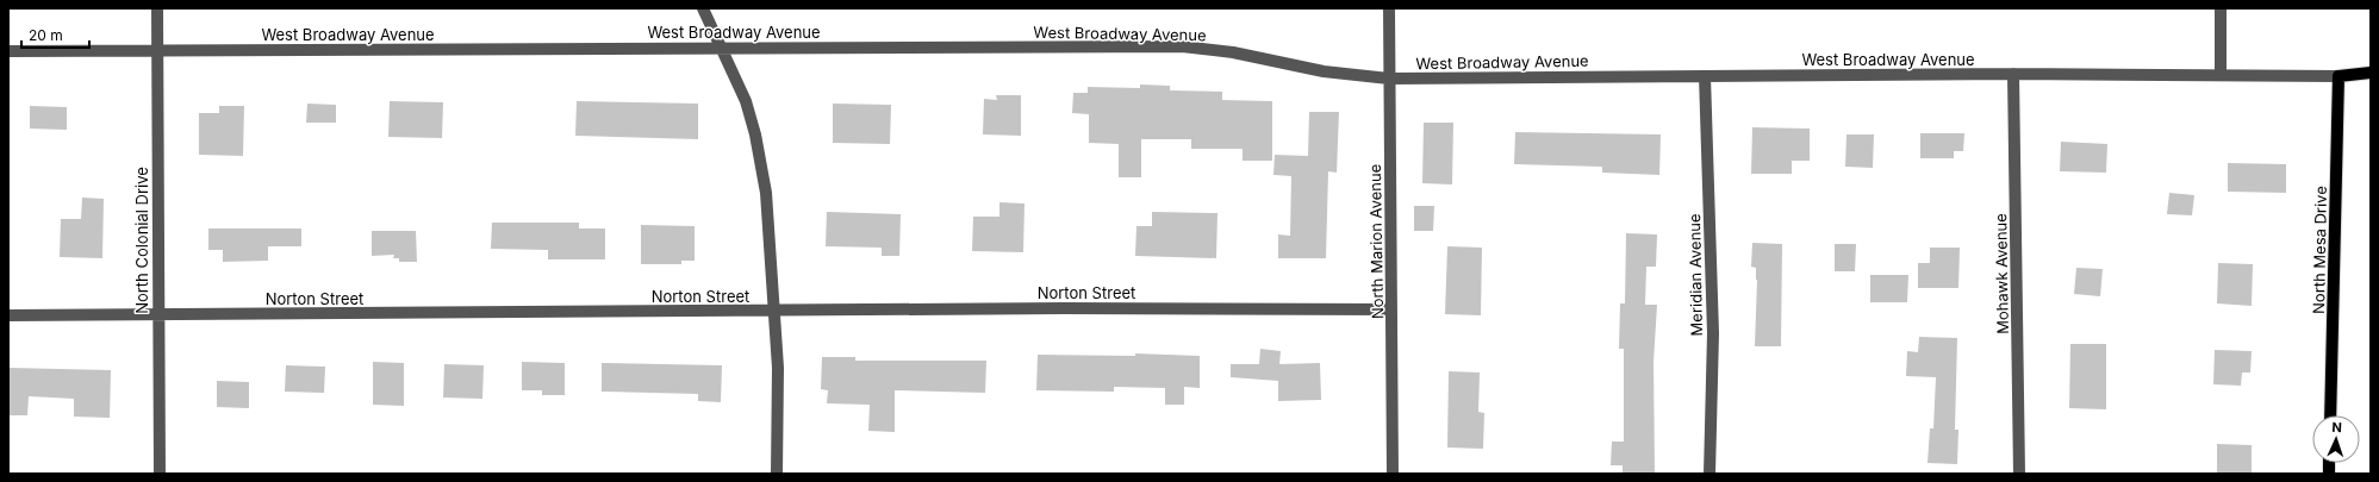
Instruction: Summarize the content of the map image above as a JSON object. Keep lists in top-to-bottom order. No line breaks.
{"streets":{"main road":["West Broadway Avenue","North Mesa Drive"],"street":["North Colonial Drive","North Marion Avenue","Mohawk Avenue","Meridian Avenue","Norton Street"]},"crossings":[["West Broadway Avenue","North Colonial Drive"],["West Broadway Avenue","North Marion Avenue"],["West Broadway Avenue","North Mesa Drive"],["West Broadway Avenue","Mohawk Avenue"],["West Broadway Avenue","Meridian Avenue"],["North Colonial Drive","Norton Street"],["North Marion Avenue","Norton Street"]],"scale_bar":"20 m","north":"top"}
